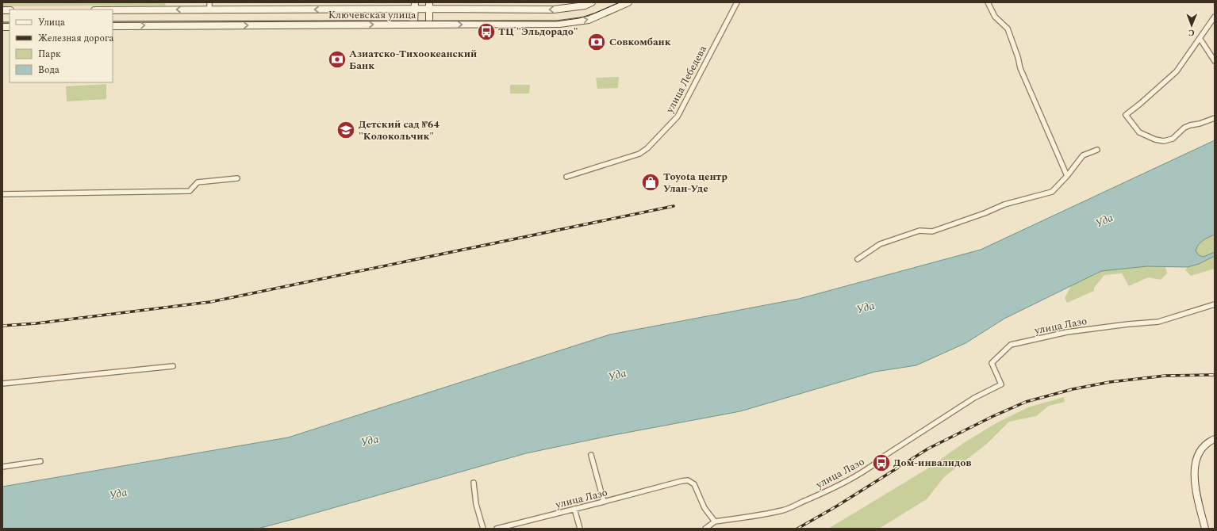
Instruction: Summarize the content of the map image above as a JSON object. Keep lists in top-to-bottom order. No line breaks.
{"streets":{"main road":["Ключевская улица"],"street":["улица Лебедева","улица Лазо"]},"water":["Уда"],"places":{"bus stop":["ТЦ \"Эльдорадо\"","Дом-инвалидов"],"bank":["Совкомбанк","Азиатско-Тихоокеанский Банк"],"school or university":["Детский сад №64 \"Колокольчик\""],"shop":["Toyota центр Улан-Уде"]},"legend":["Улица","Железная дорога","Парк","Вода"],"north":"bottom"}
